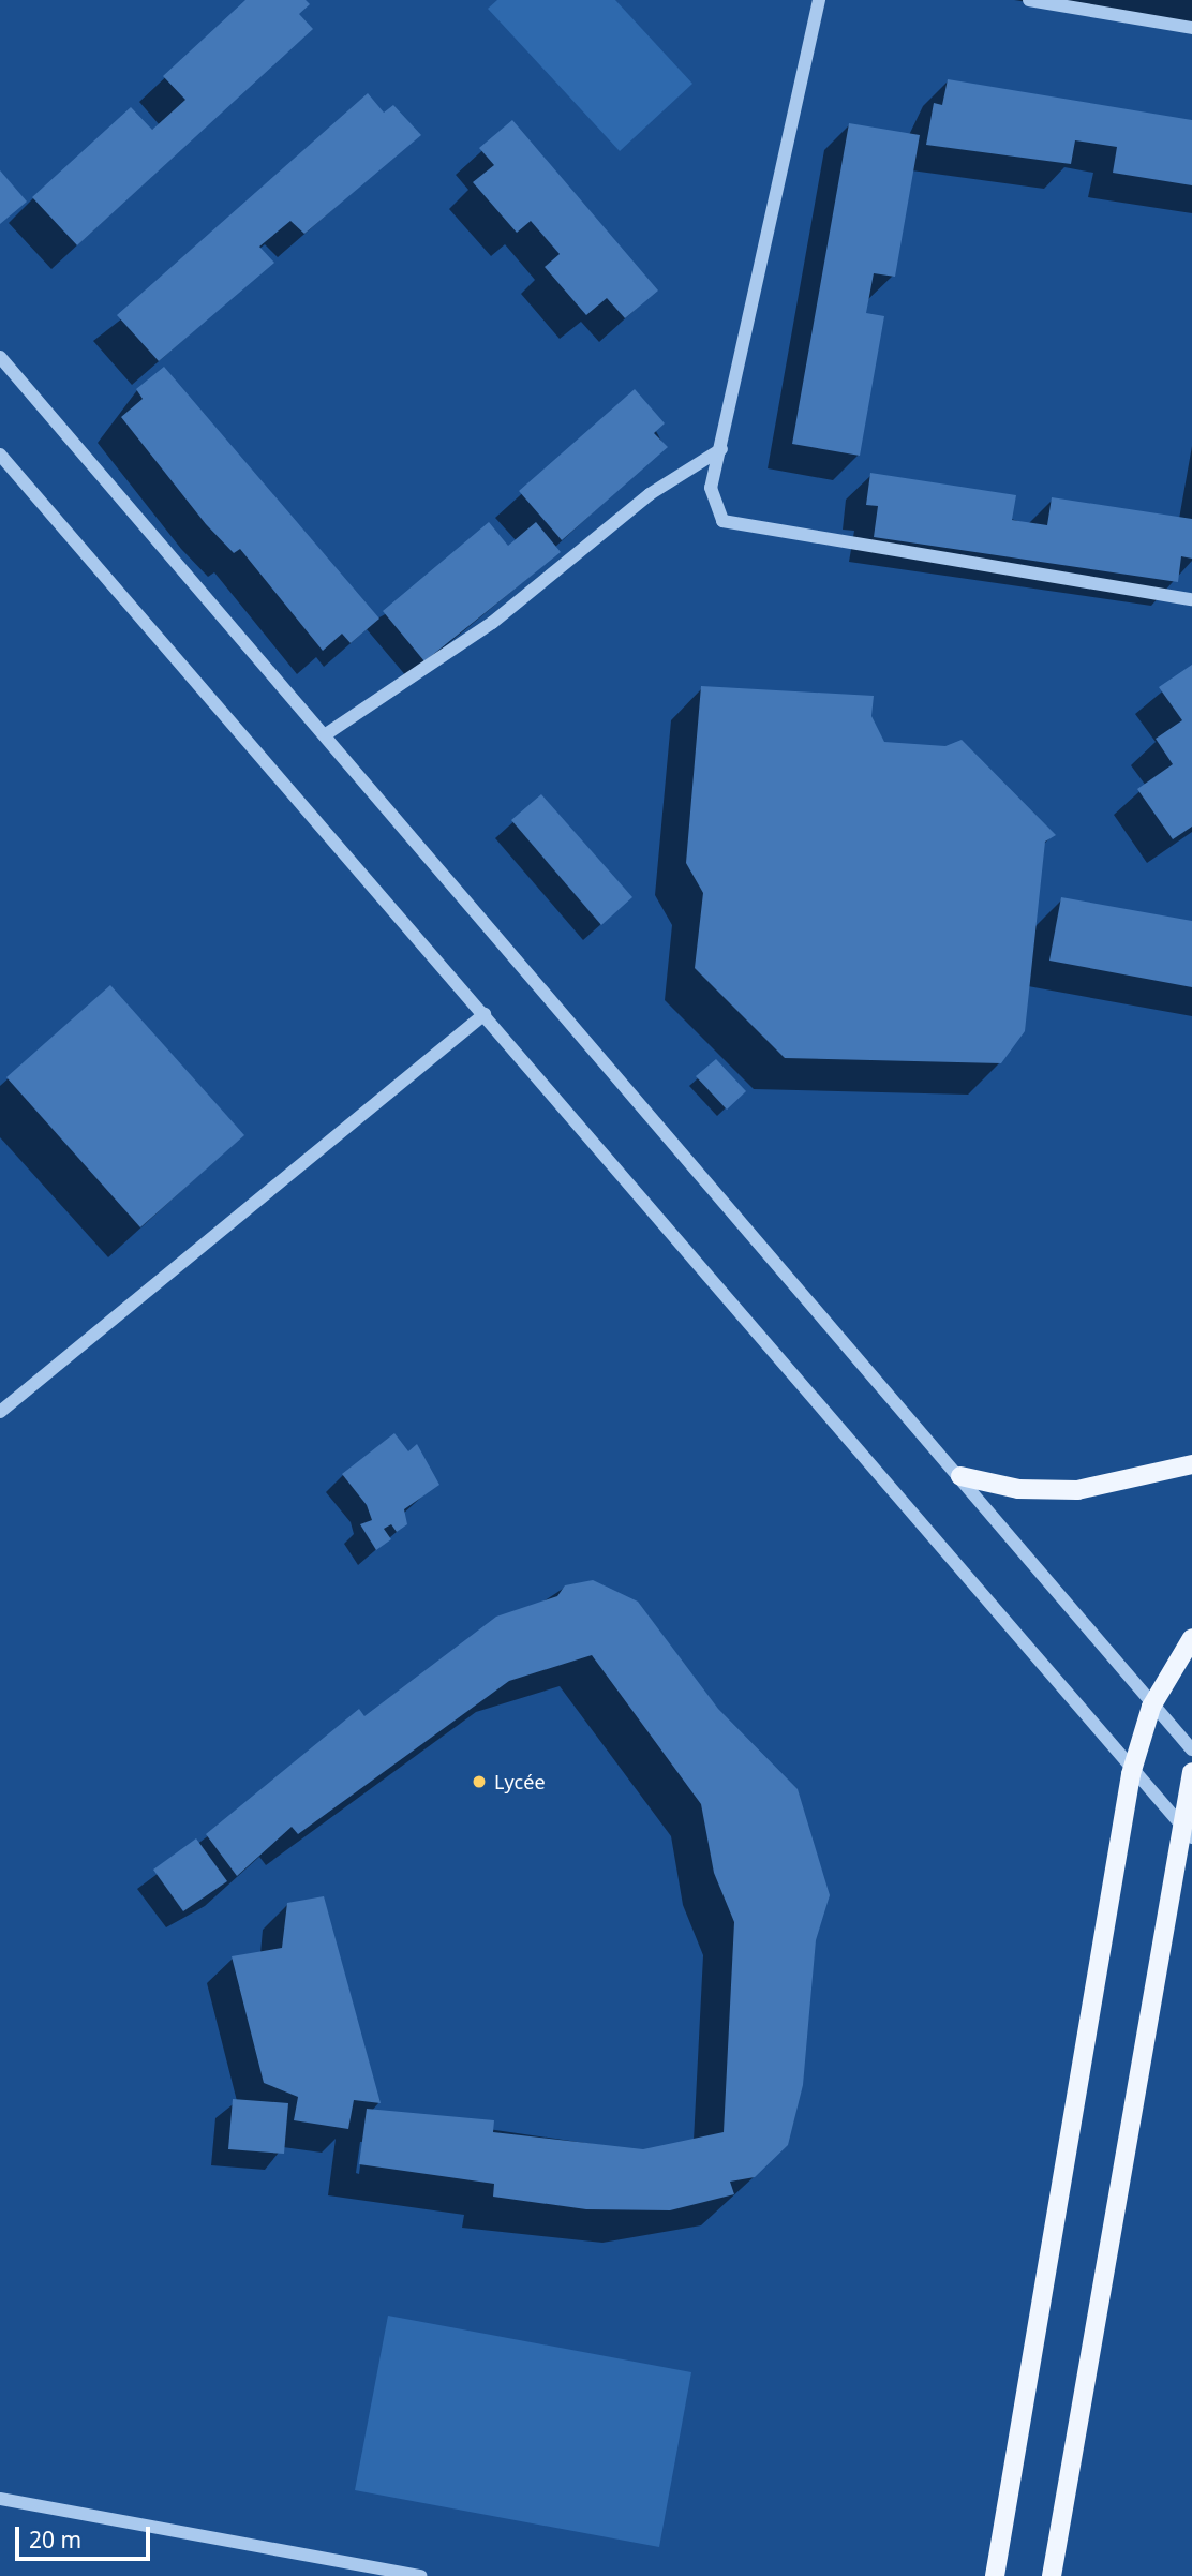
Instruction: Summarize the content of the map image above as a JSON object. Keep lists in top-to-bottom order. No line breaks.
{"places":["Lycée"],"scale_bar":"20 m"}
